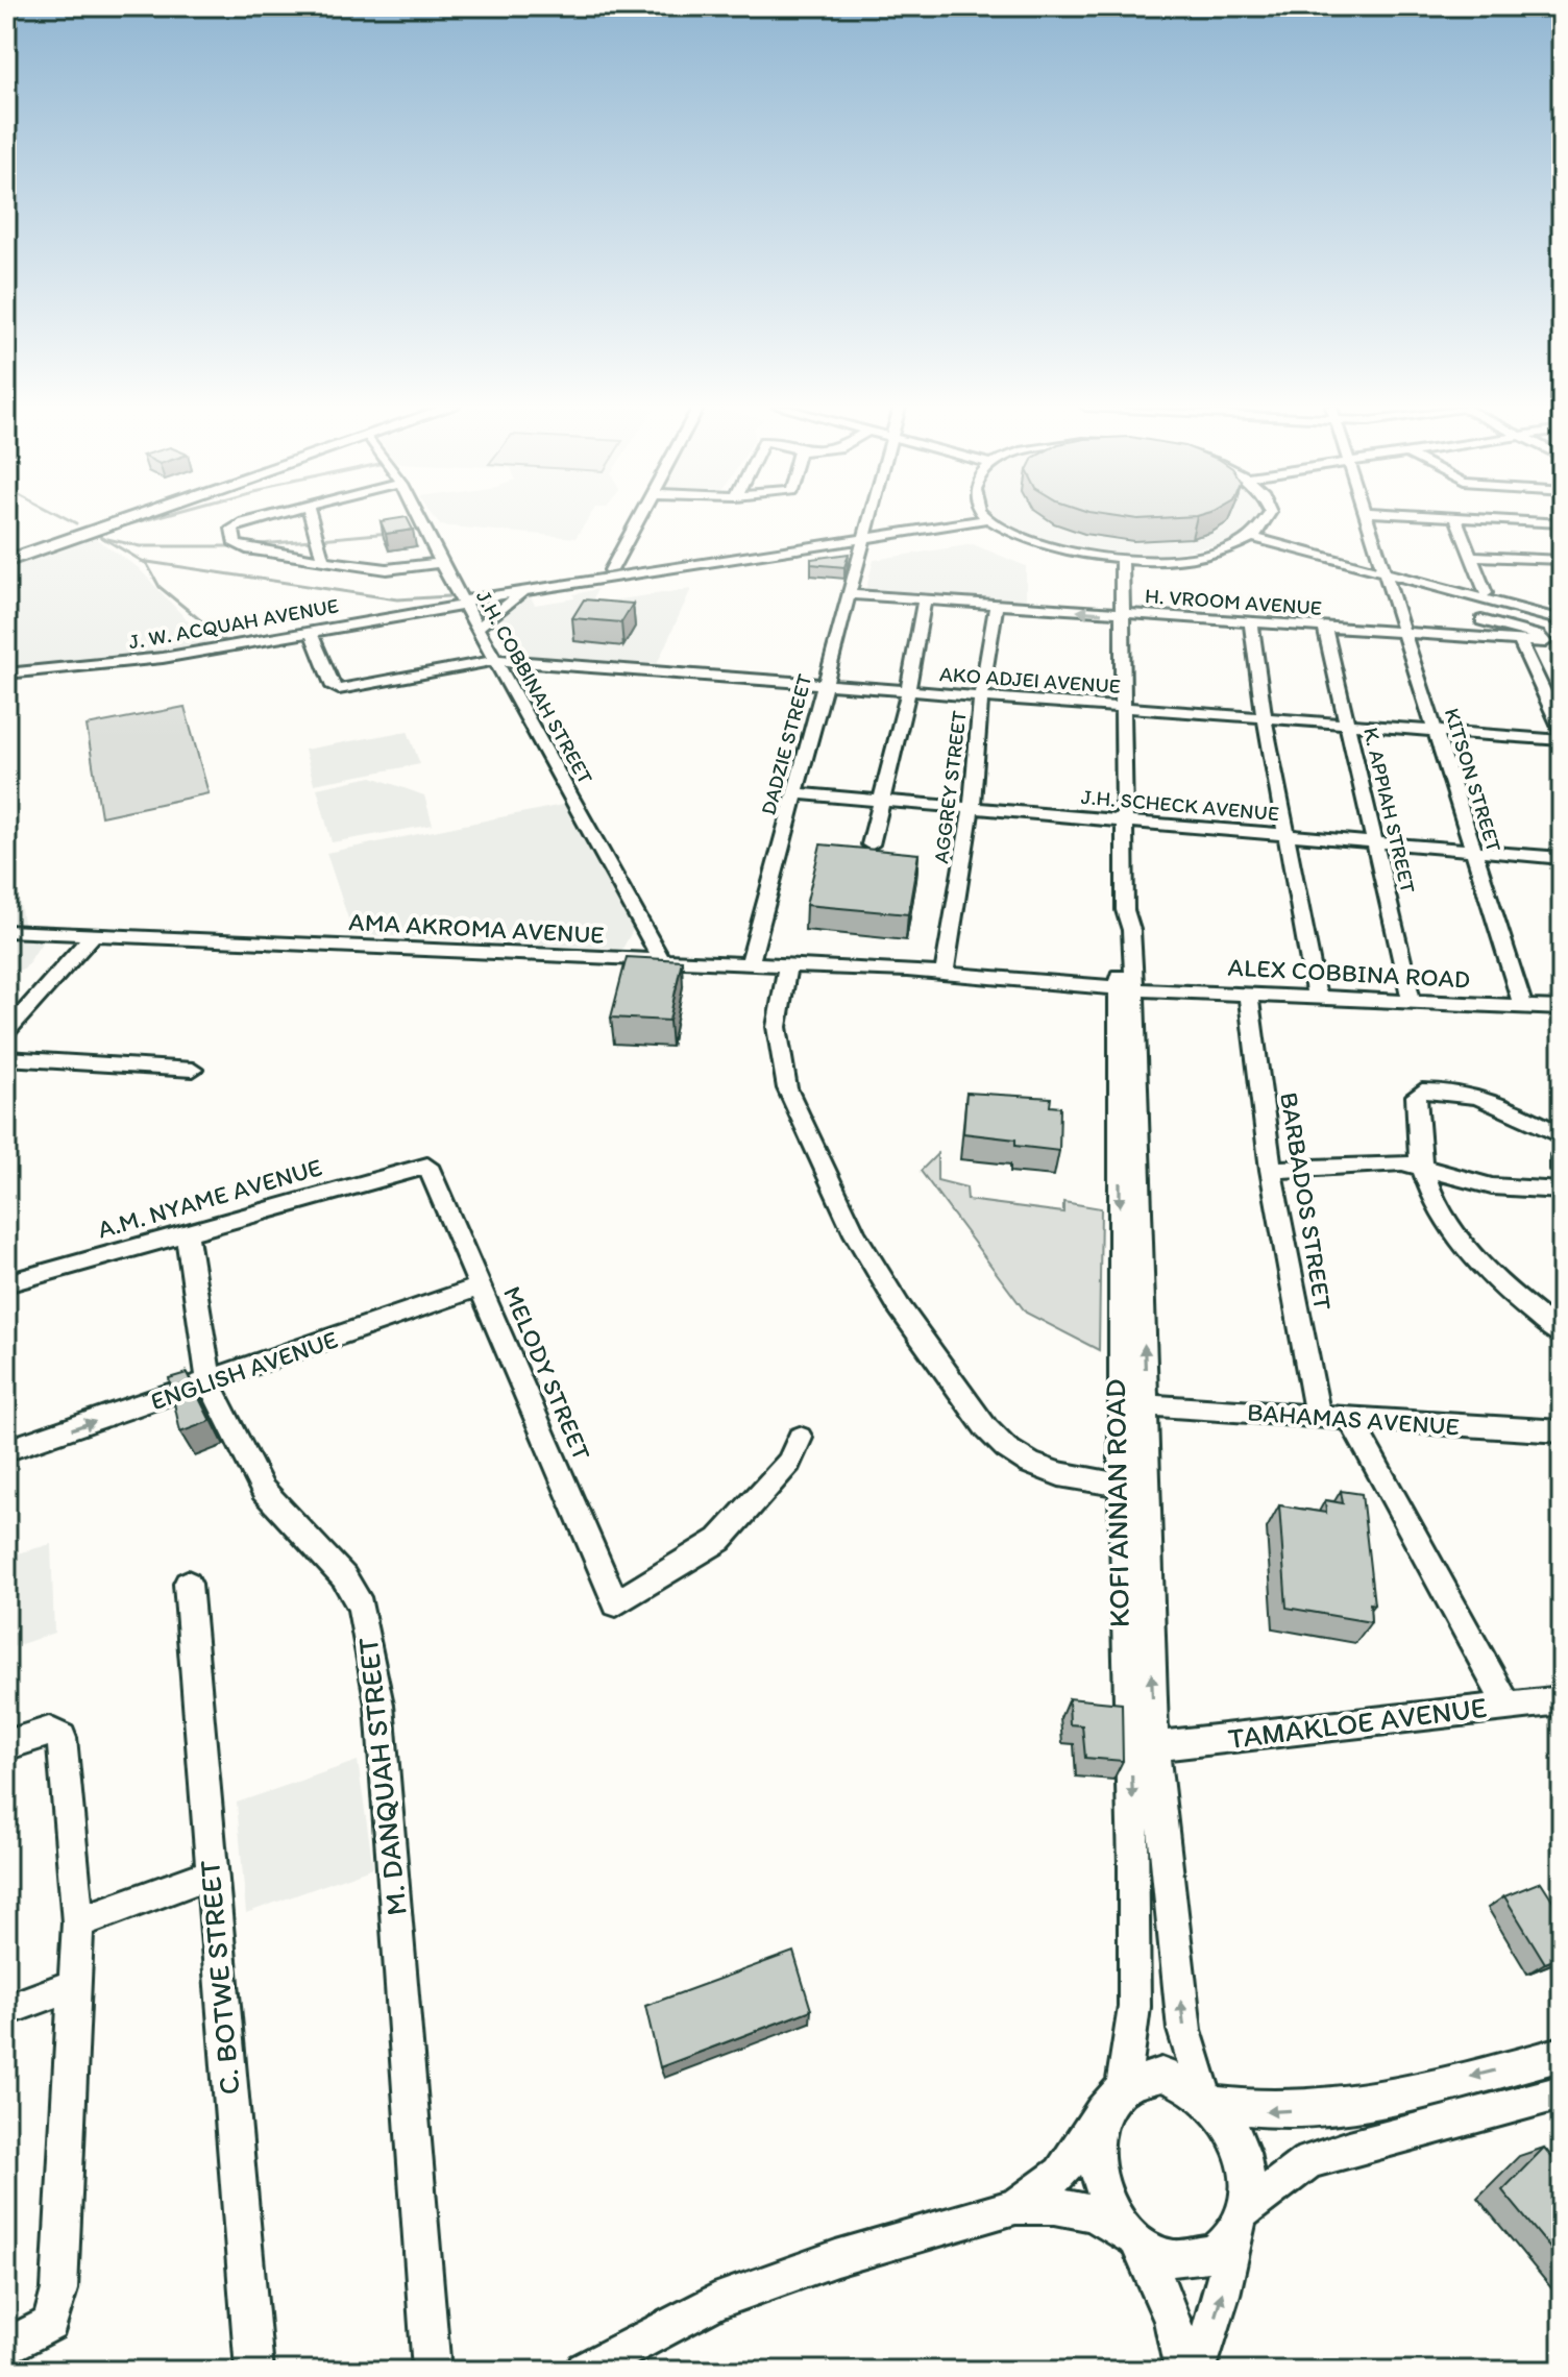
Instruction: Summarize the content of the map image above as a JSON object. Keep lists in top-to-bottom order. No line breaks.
{"streets":{"street":["H. VROOM AVENUE","J. W. ACQUAH AVENUE","AKO ADJEI AVENUE","J.H. COBBINAH STREET","DADZIE STREET","KITSON STREET","AGGREY STREET","J.H. SCHECK AVENUE","K. APPIAH STREET","AMA AKROMA AVENUE","ALEX COBBINA ROAD","A.M. NYAME AVENUE","BARBADOS STREET","ENGLISH AVENUE","MELODY STREET","BAHAMAS AVENUE","KOFI ANNAN ROAD","TAMAKLOE AVENUE","M. DANQUAH STREET","C. BOTWE STREET"]},"crossings":[["H. VROOM AVENUE","DADZIE STREET"],["H. VROOM AVENUE","KITSON STREET"],["H. VROOM AVENUE","AGGREY STREET"],["H. VROOM AVENUE","K. APPIAH STREET"],["H. VROOM AVENUE","KOFI ANNAN ROAD"],["J. W. ACQUAH AVENUE","AKO ADJEI AVENUE"],["J. W. ACQUAH AVENUE","J.H. COBBINAH STREET"],["AKO ADJEI AVENUE","J.H. COBBINAH STREET"],["AKO ADJEI AVENUE","DADZIE STREET"],["AKO ADJEI AVENUE","KITSON STREET"],["AKO ADJEI AVENUE","AGGREY STREET"],["AKO ADJEI AVENUE","K. APPIAH STREET"],["AKO ADJEI AVENUE","KOFI ANNAN ROAD"],["J.H. COBBINAH STREET","AMA AKROMA AVENUE"],["DADZIE STREET","J.H. SCHECK AVENUE"],["DADZIE STREET","AMA AKROMA AVENUE"],["KITSON STREET","J.H. SCHECK AVENUE"],["KITSON STREET","ALEX COBBINA ROAD"],["AGGREY STREET","J.H. SCHECK AVENUE"],["AGGREY STREET","AMA AKROMA AVENUE"],["J.H. SCHECK AVENUE","K. APPIAH STREET"],["J.H. SCHECK AVENUE","KOFI ANNAN ROAD"],["K. APPIAH STREET","ALEX COBBINA ROAD"],["AMA AKROMA AVENUE","ALEX COBBINA ROAD"],["AMA AKROMA AVENUE","KOFI ANNAN ROAD"],["ALEX COBBINA ROAD","BARBADOS STREET"],["ALEX COBBINA ROAD","KOFI ANNAN ROAD"],["A.M. NYAME AVENUE","MELODY STREET"],["A.M. NYAME AVENUE","M. DANQUAH STREET"],["BARBADOS STREET","BAHAMAS AVENUE"],["ENGLISH AVENUE","MELODY STREET"],["ENGLISH AVENUE","M. DANQUAH STREET"],["BAHAMAS AVENUE","KOFI ANNAN ROAD"],["KOFI ANNAN ROAD","TAMAKLOE AVENUE"]],"one_way":["ENGLISH AVENUE"]}
